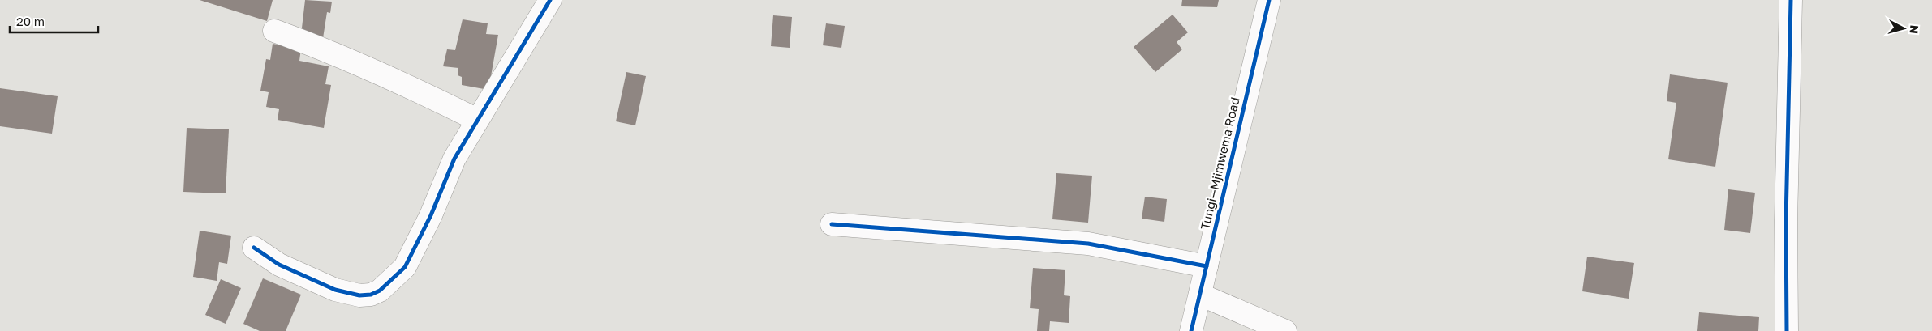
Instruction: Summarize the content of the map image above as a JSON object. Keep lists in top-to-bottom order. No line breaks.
{"streets":{"street":["Tungi—Mjimwema Road"]},"scale_bar":"20 m","north":"right"}
